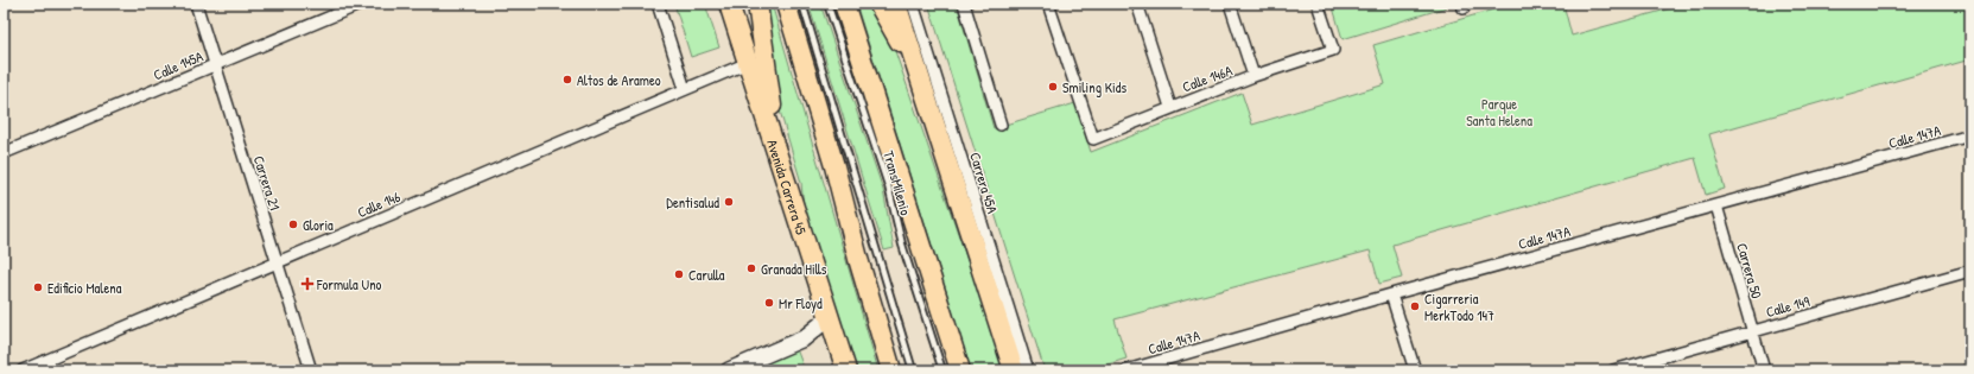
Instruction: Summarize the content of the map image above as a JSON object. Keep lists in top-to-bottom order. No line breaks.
{"streets":{"highway":["Avenida Carrera 45"],"street":["Calle 145A","Calle 146A","Calle 147A","Carrera 21","Carrera 45A","Calle 146","Carrera 50","Calle 149"],"lane":["TransMilenio"]},"crossings":[["Calle 145A","Carrera 21"],["Calle 147A","Carrera 50"],["Carrera 21","Calle 146"],["Avenida Carrera 45","Calle 146"],["Carrera 50","Calle 149"]],"parks":["Parque Santa Helena"],"places":{"other":["Altos de Arameo","Smiling Kids","Dentisalud","Gloria","Granada Hills","Carulla","Edificio Malena","Mr Floyd","Cigarreria MerkTodo 147"],"health":["Formula Uno"]}}
